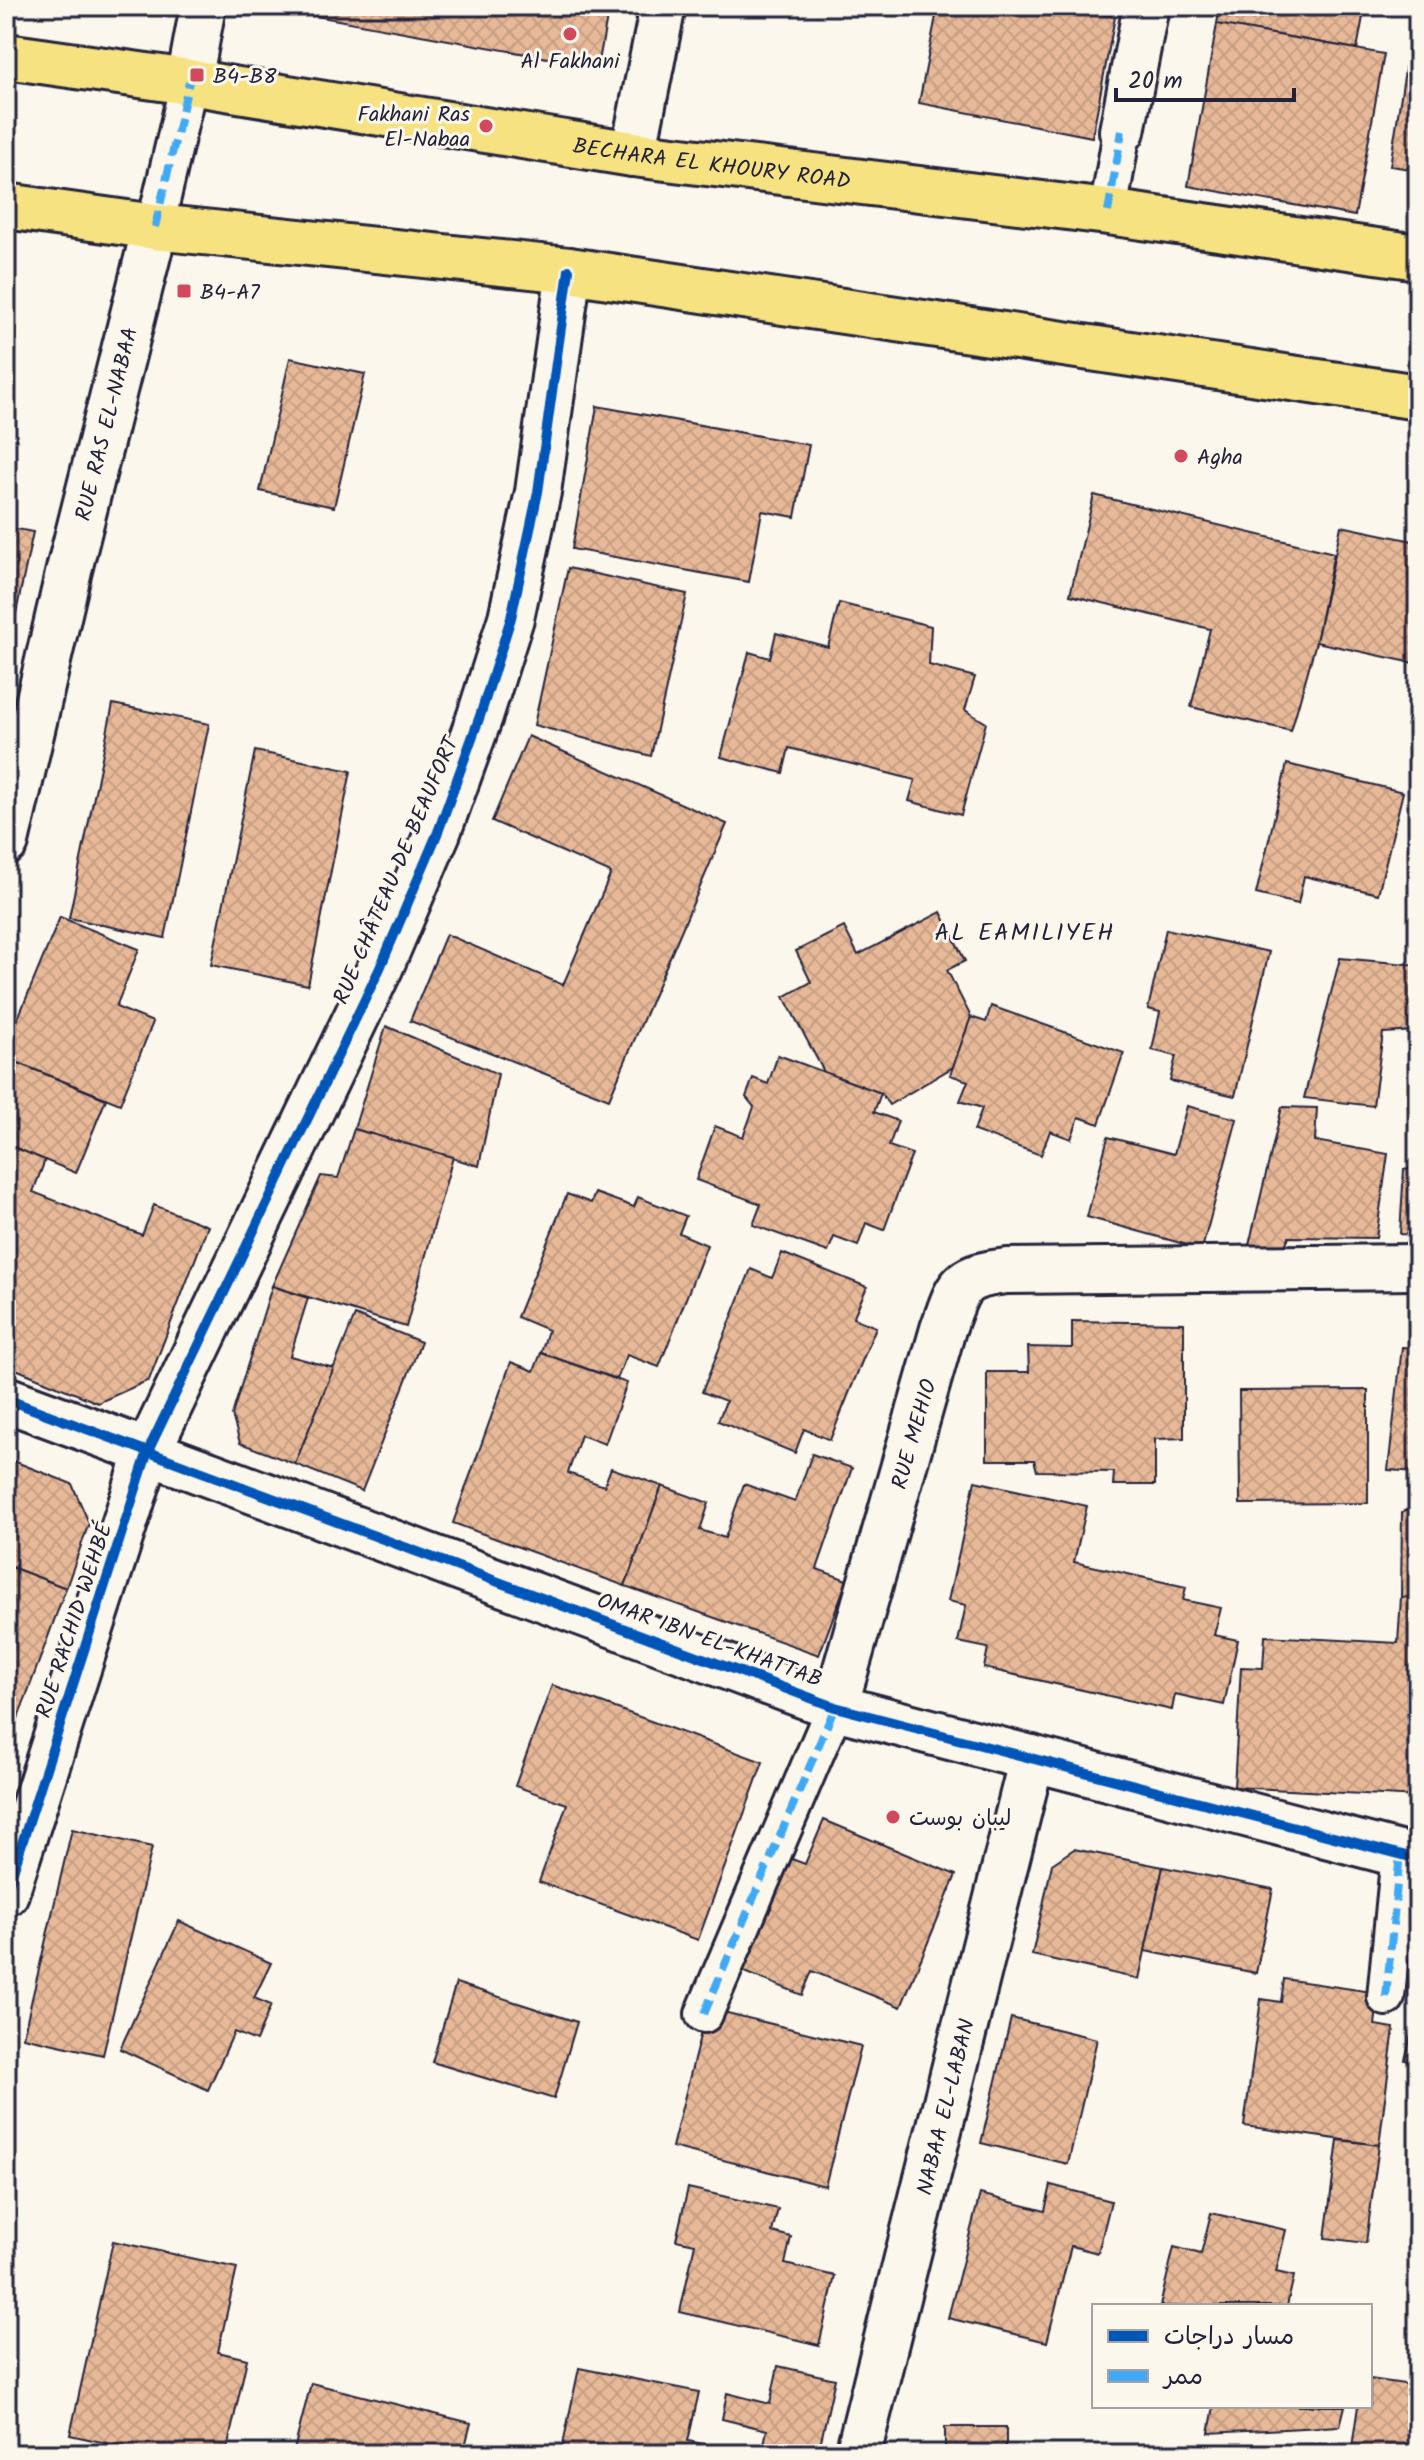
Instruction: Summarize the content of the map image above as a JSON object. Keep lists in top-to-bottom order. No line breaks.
{"streets":{"main road":["BECHARA EL KHOURY ROAD"],"street":["RUE RAS EL-NABAA","RUE CHÂTEAU DE BEAUFORT","RUE MEHIO","RUE RACHID WEHBÉ","OMAR IBN EL-KHATTAB","NABAA EL-LABAN"]},"crossings":[["BECHARA EL KHOURY ROAD","RUE RAS EL-NABAA"],["RUE CHÂTEAU DE BEAUFORT","RUE RACHID WEHBÉ"],["RUE CHÂTEAU DE BEAUFORT","OMAR IBN EL-KHATTAB"],["RUE MEHIO","OMAR IBN EL-KHATTAB"],["RUE RACHID WEHBÉ","OMAR IBN EL-KHATTAB"],["OMAR IBN EL-KHATTAB","NABAA EL-LABAN"]],"districts":["AL EAMILIYEH"],"places":{"other":["Al Fakhani","Fakhani Ras El-Nabaa","Agha","ليبان بوست"],"transit":["B4-B8","B4-A7"]},"legend":["مسار دراجات","ممر"],"scale_bar":"20 m"}
